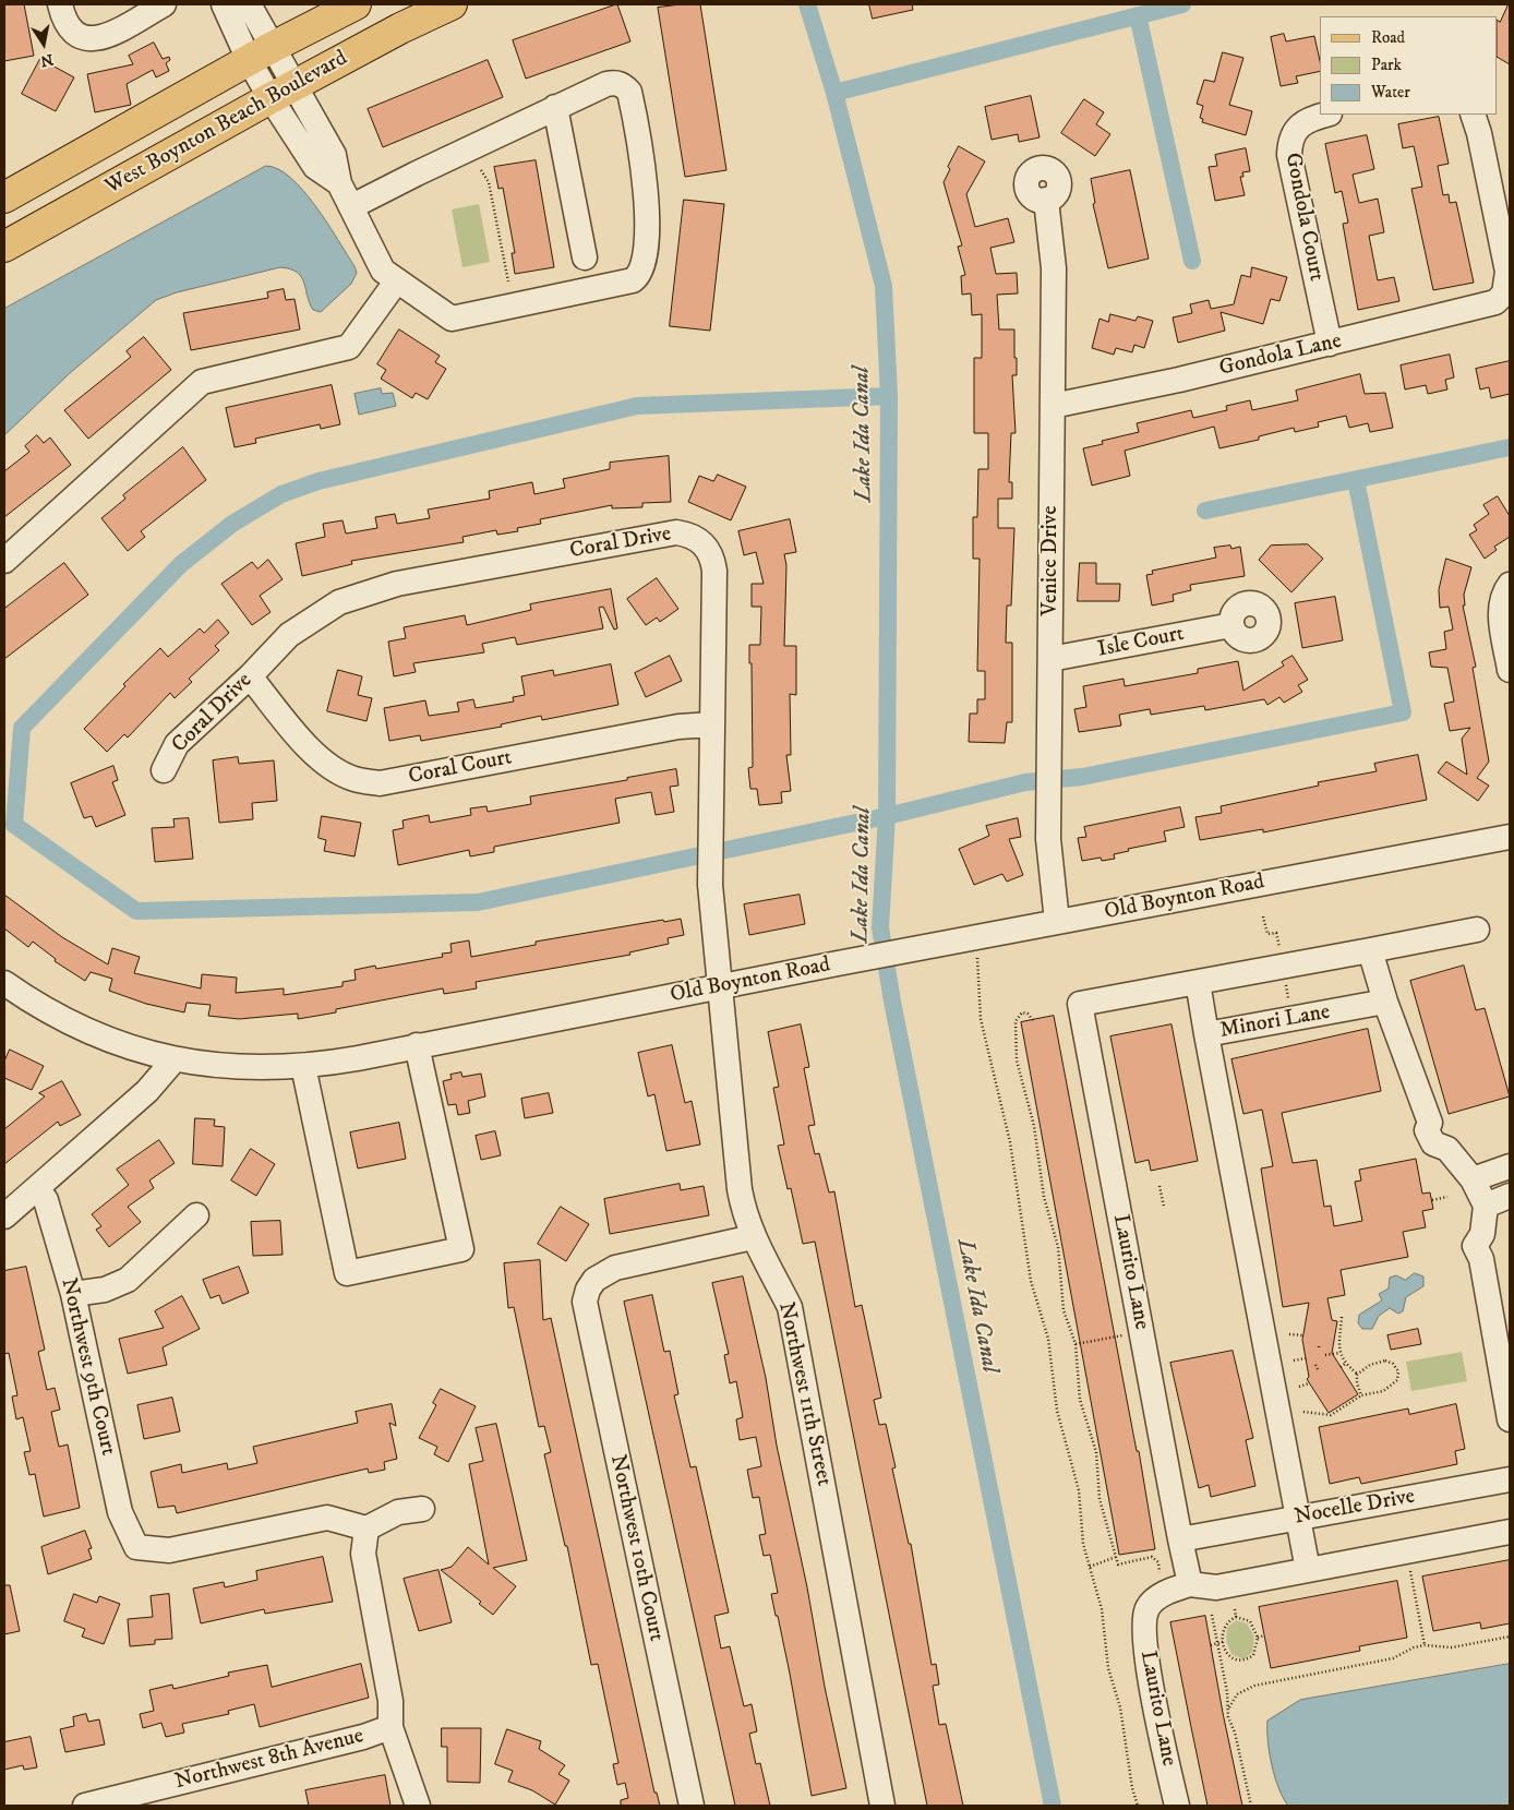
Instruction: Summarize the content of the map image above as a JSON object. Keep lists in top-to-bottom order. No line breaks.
{"streets":{"main road":["West Boynton Beach Boulevard"],"street":["Gondola Court","Gondola Lane","Coral Drive","Venice Drive","Isle Court","Coral Court","Old Boynton Road","Minori Lane","Laurito Lane","Northwest 9th Court","Northwest 11th Street","Nocelle Drive","Northwest 10th Court","Northwest 8th Avenue"]},"crossings":[["Gondola Court","Gondola Lane"],["Gondola Lane","Venice Drive"],["Coral Drive","Coral Court"],["Coral Drive","Old Boynton Road"],["Coral Drive","Northwest 11th Street"],["Venice Drive","Isle Court"],["Venice Drive","Old Boynton Road"],["Old Boynton Road","Northwest 11th Street"],["Minori Lane","Laurito Lane"],["Laurito Lane","Nocelle Drive"],["Northwest 11th Street","Northwest 10th Court"]],"water":["Lake Ida Canal"],"legend":["Road","Park","Water"],"north":"bottom"}
